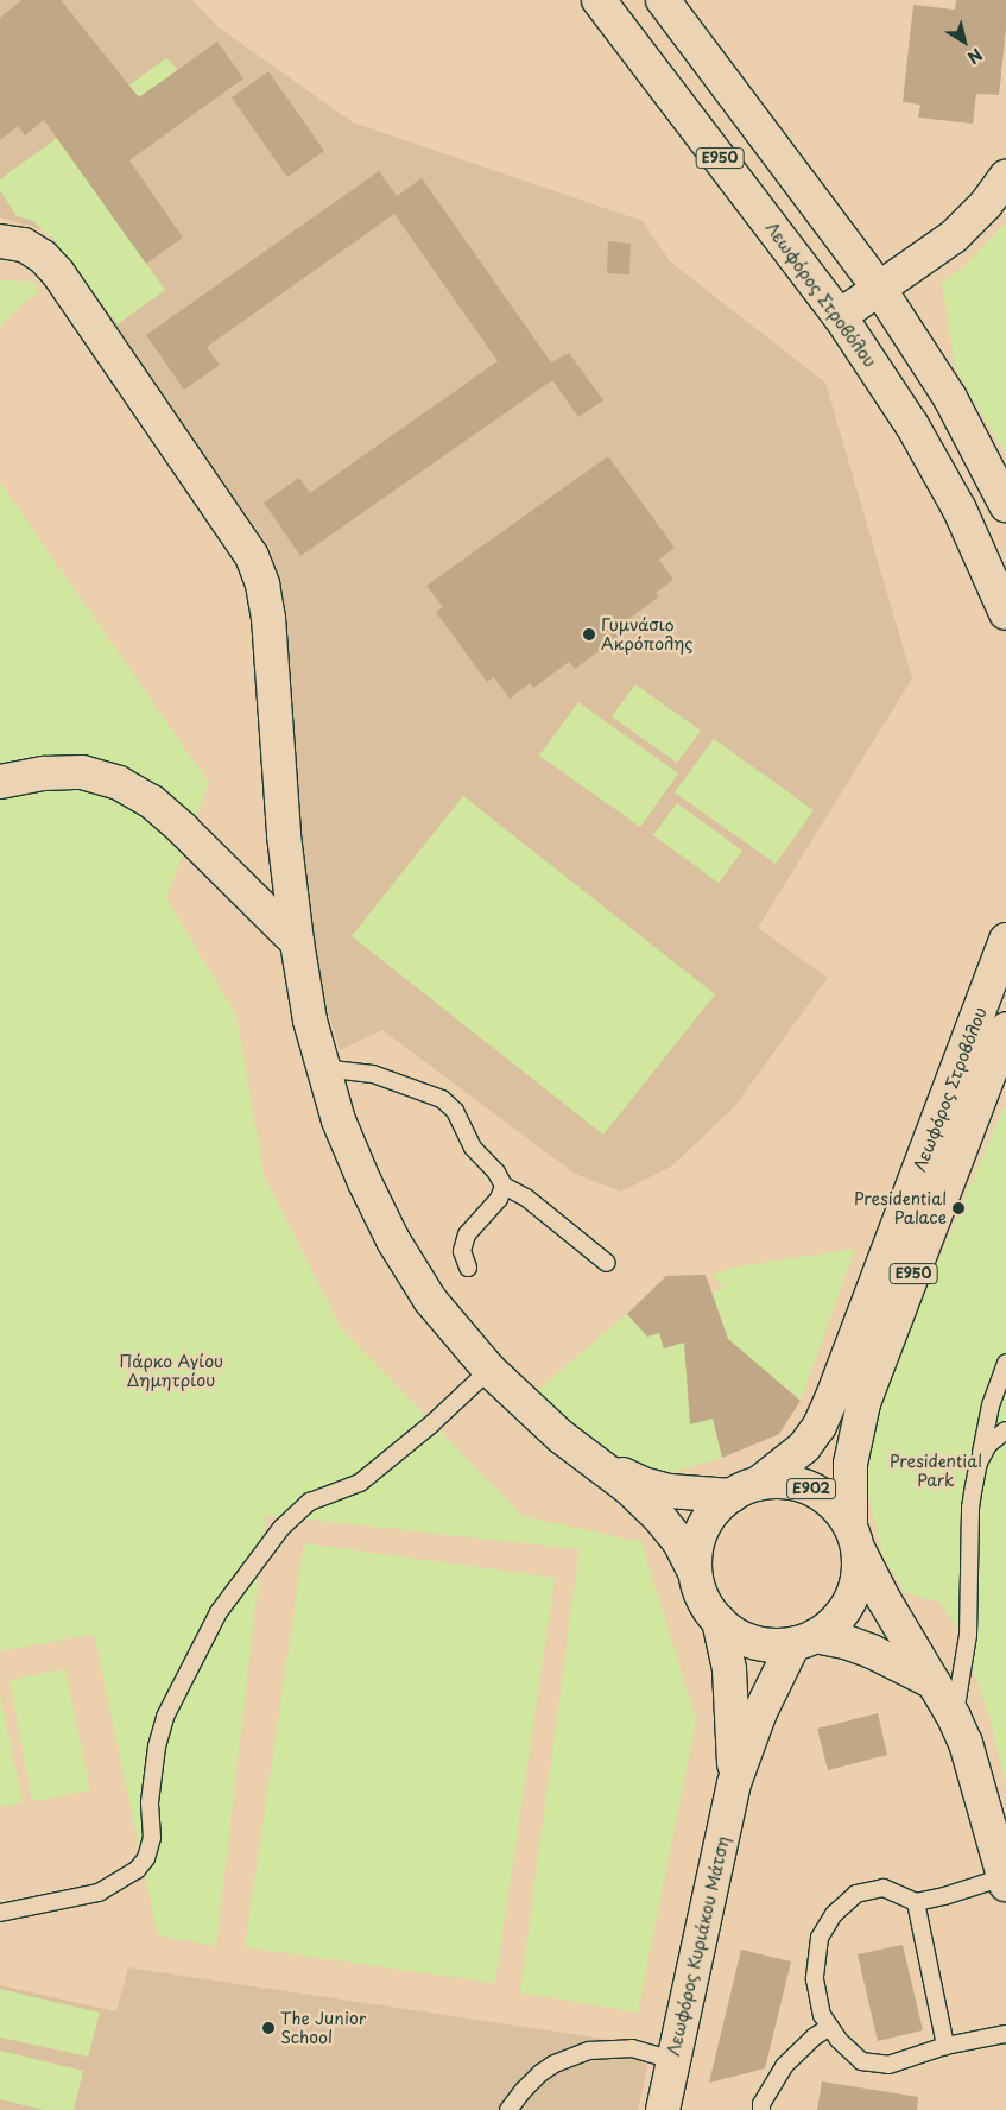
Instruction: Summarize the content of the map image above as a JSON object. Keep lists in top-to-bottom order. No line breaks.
{"streets":{"main road":["E950","Λεωφόρος Στροβόλου","E902","Λεωφόρος Κυριάκου Μάτση"]},"crossings":[["E950","Λεωφόρος Στροβόλου"],["E950","E902"],["E950","Λεωφόρος Κυριάκου Μάτση"],["Λεωφόρος Στροβόλου","E902"],["Λεωφόρος Στροβόλου","Λεωφόρος Κυριάκου Μάτση"],["E902","Λεωφόρος Κυριάκου Μάτση"]],"parks":["Πάρκο Αγίου Δημητρίου","Presidential Park"],"places":["Γυμνάσιο Ακρόπολης","Presidential Palace","The Junior School"],"north":"bottom right"}
